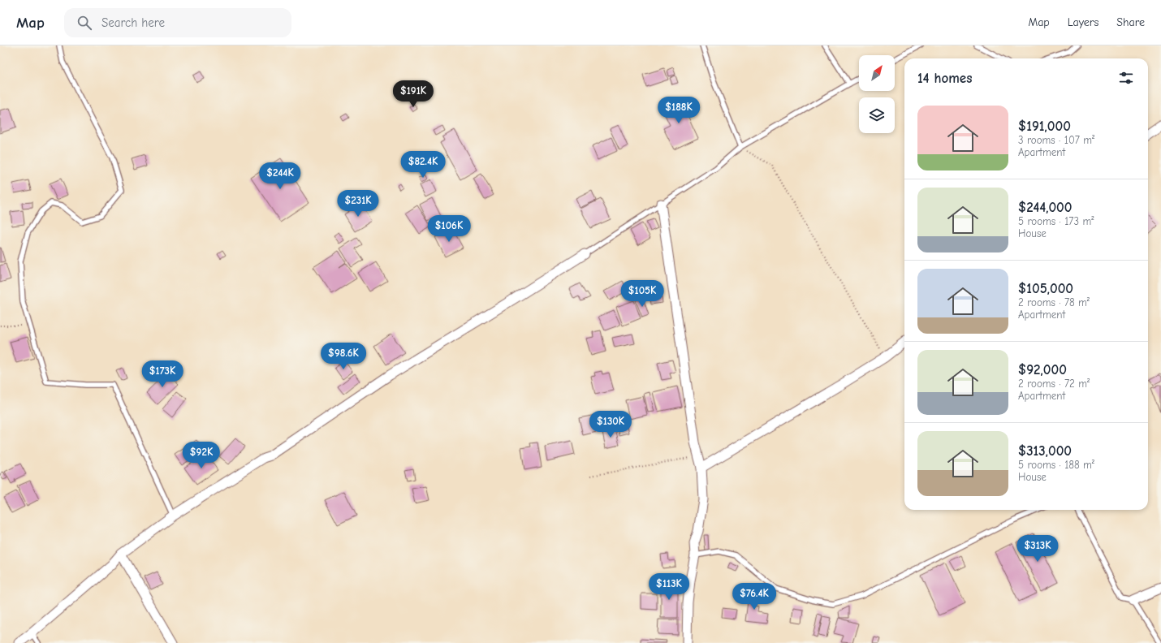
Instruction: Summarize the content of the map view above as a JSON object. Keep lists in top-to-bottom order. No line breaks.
{"north":"top right","page":{"header":"Map","search":"Search here","nav":["Map","Layers","Share"],"heading":"14 homes","price":["$191K","$188K","$82.4K","$244K","$231K","$106K","$105K","$98.6K","$173K","$130K","$92K","$313K","$113K","$76.4K"],"list":[{"name":"$191,000","note":"3 rooms · 107 m² · Apartment"},{"name":"$244,000","note":"5 rooms · 173 m² · House"},{"name":"$105,000","note":"2 rooms · 78 m² · Apartment"},{"name":"$92,000","note":"2 rooms · 72 m² · Apartment"},{"name":"$313,000","note":"5 rooms · 188 m² · House"}]}}
